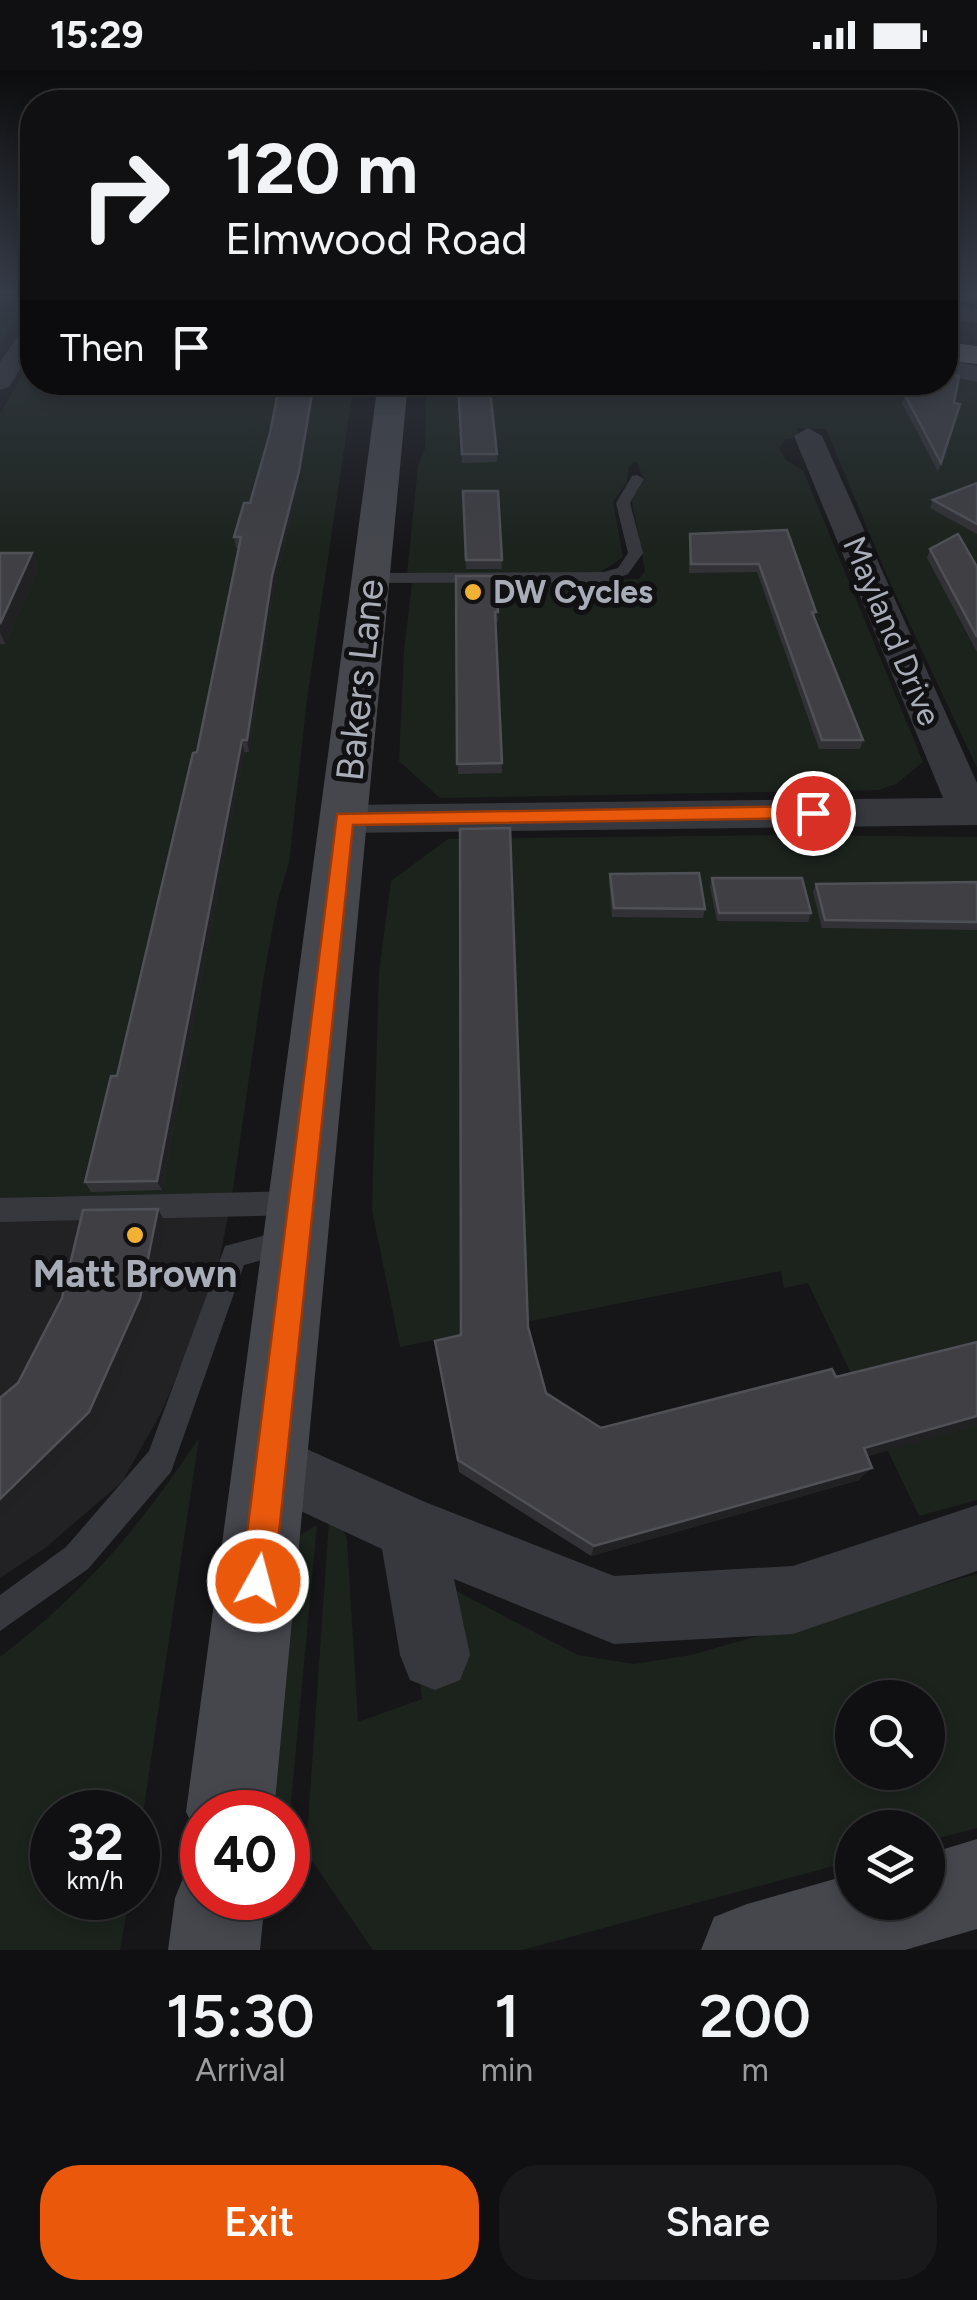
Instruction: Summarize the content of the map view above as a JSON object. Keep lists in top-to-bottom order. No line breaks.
{"streets":{"street":["Mayland Drive","Bakers Lane"]},"places":["DW Cycles","Matt Brown"],"page":{"status":"15:29","turn":["120 m","Elmwood Road"],"then":"Then","speed":"32 km/h","limit":"40","eta":["15:30","Arrival","1","min","200","m"],"buttons":["Exit","Share"]}}
